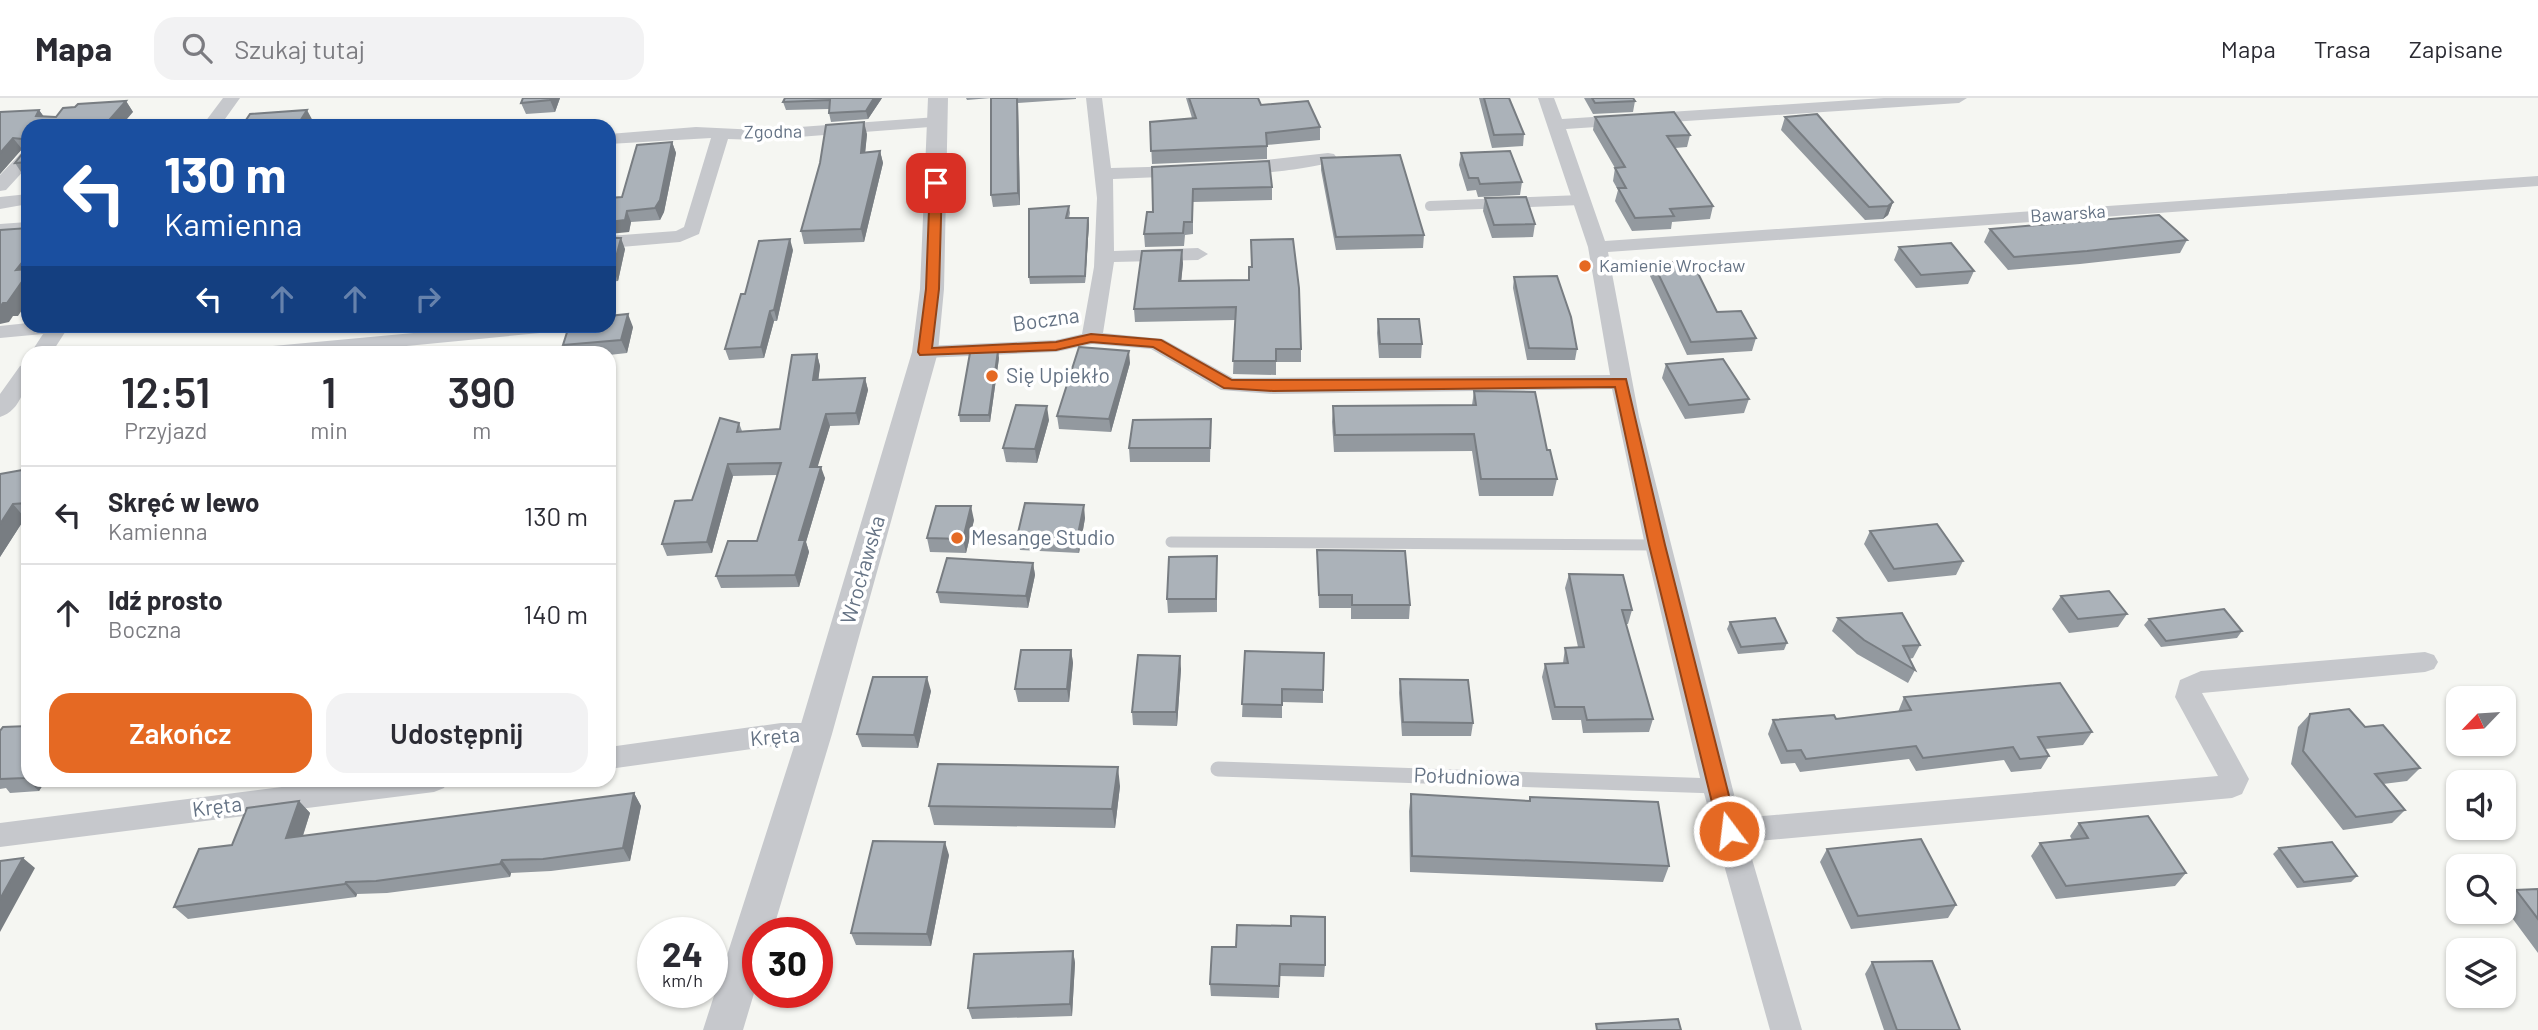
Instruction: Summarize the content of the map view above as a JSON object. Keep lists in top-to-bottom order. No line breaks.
{"streets":{"street":["Zgodna","Bawarska","Boczna","Wrocławska","Kręta"],"lane":["Południowa"]},"crossings":[["Zgodna","Wrocławska"],["Boczna","Wrocławska"],["Wrocławska","Kręta"]],"places":["Kamienie Wrocław","Się Upiekło","Mesange Studio"],"north":"bottom left","page":{"header":"Mapa","search":"Szukaj tutaj","nav":["Mapa","Trasa","Zapisane"],"turn":["130 m","Kamienna"],"eta":["12:51","Przyjazd","1","min","390","m"],"list":[{"name":"Skręć w lewo","note":"Kamienna","value":"130 m"},{"name":"Idź prosto","note":"Boczna","value":"140 m"}],"buttons":["Zakończ","Udostępnij"],"speed":"24 km/h","limit":"30"}}
